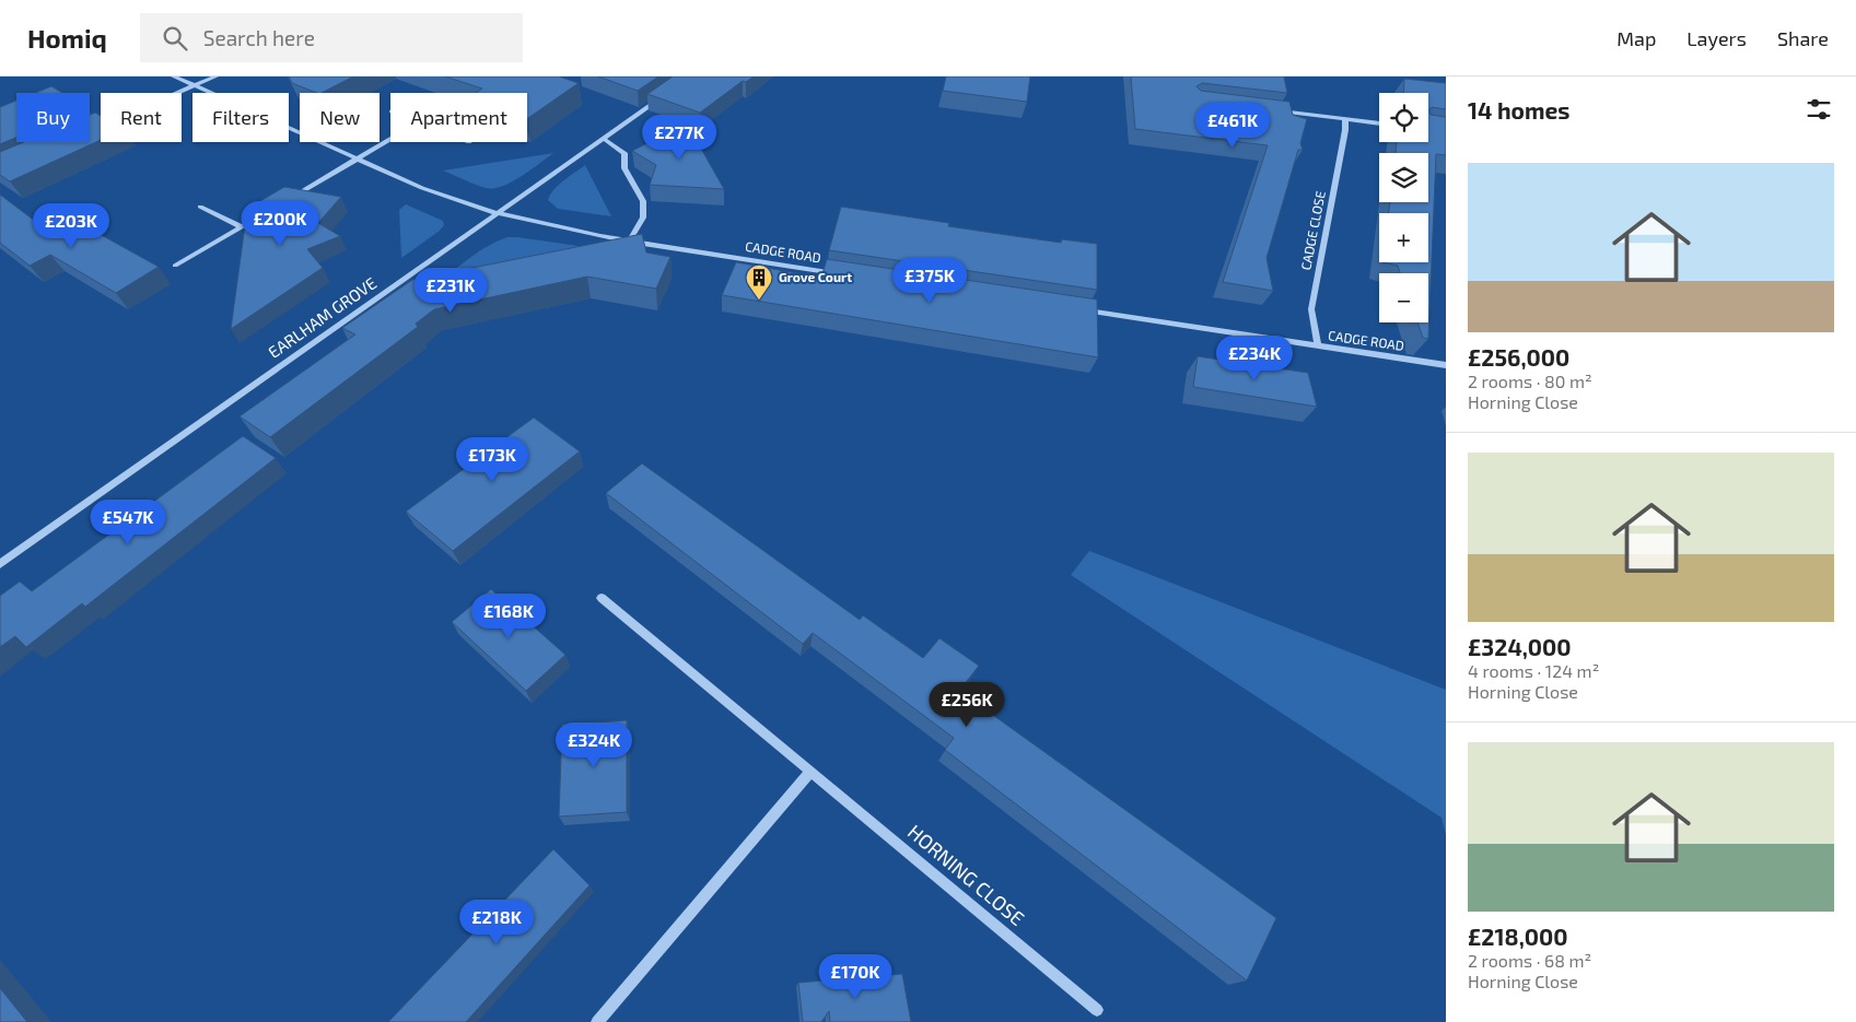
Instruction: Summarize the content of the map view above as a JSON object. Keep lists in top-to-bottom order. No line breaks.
{"streets":{"street":["CADGE CLOSE","CADGE ROAD","EARLHAM GROVE","HORNING CLOSE"]},"crossings":[["CADGE CLOSE","CADGE ROAD"],["CADGE ROAD","EARLHAM GROVE"]],"places":{"building":["Grove Court"]},"page":{"header":"Homiq","search":"Search here","nav":["Map","Layers","Share"],"heading":"14 homes","map_buttons":["+","−"],"chip":["Buy","Rent","Filters","New","Apartment"],"price":["£461K","£277K","£200K","£203K","£375K","£231K","£234K","£173K","£547K","£168K","£256K","£324K","£218K","£170K"],"list":[{"name":"£256,000","note":"2 rooms · 80 m² · Horning Close"},{"name":"£324,000","note":"4 rooms · 124 m² · Horning Close"},{"name":"£218,000","note":"2 rooms · 68 m² · Horning Close"}]}}
